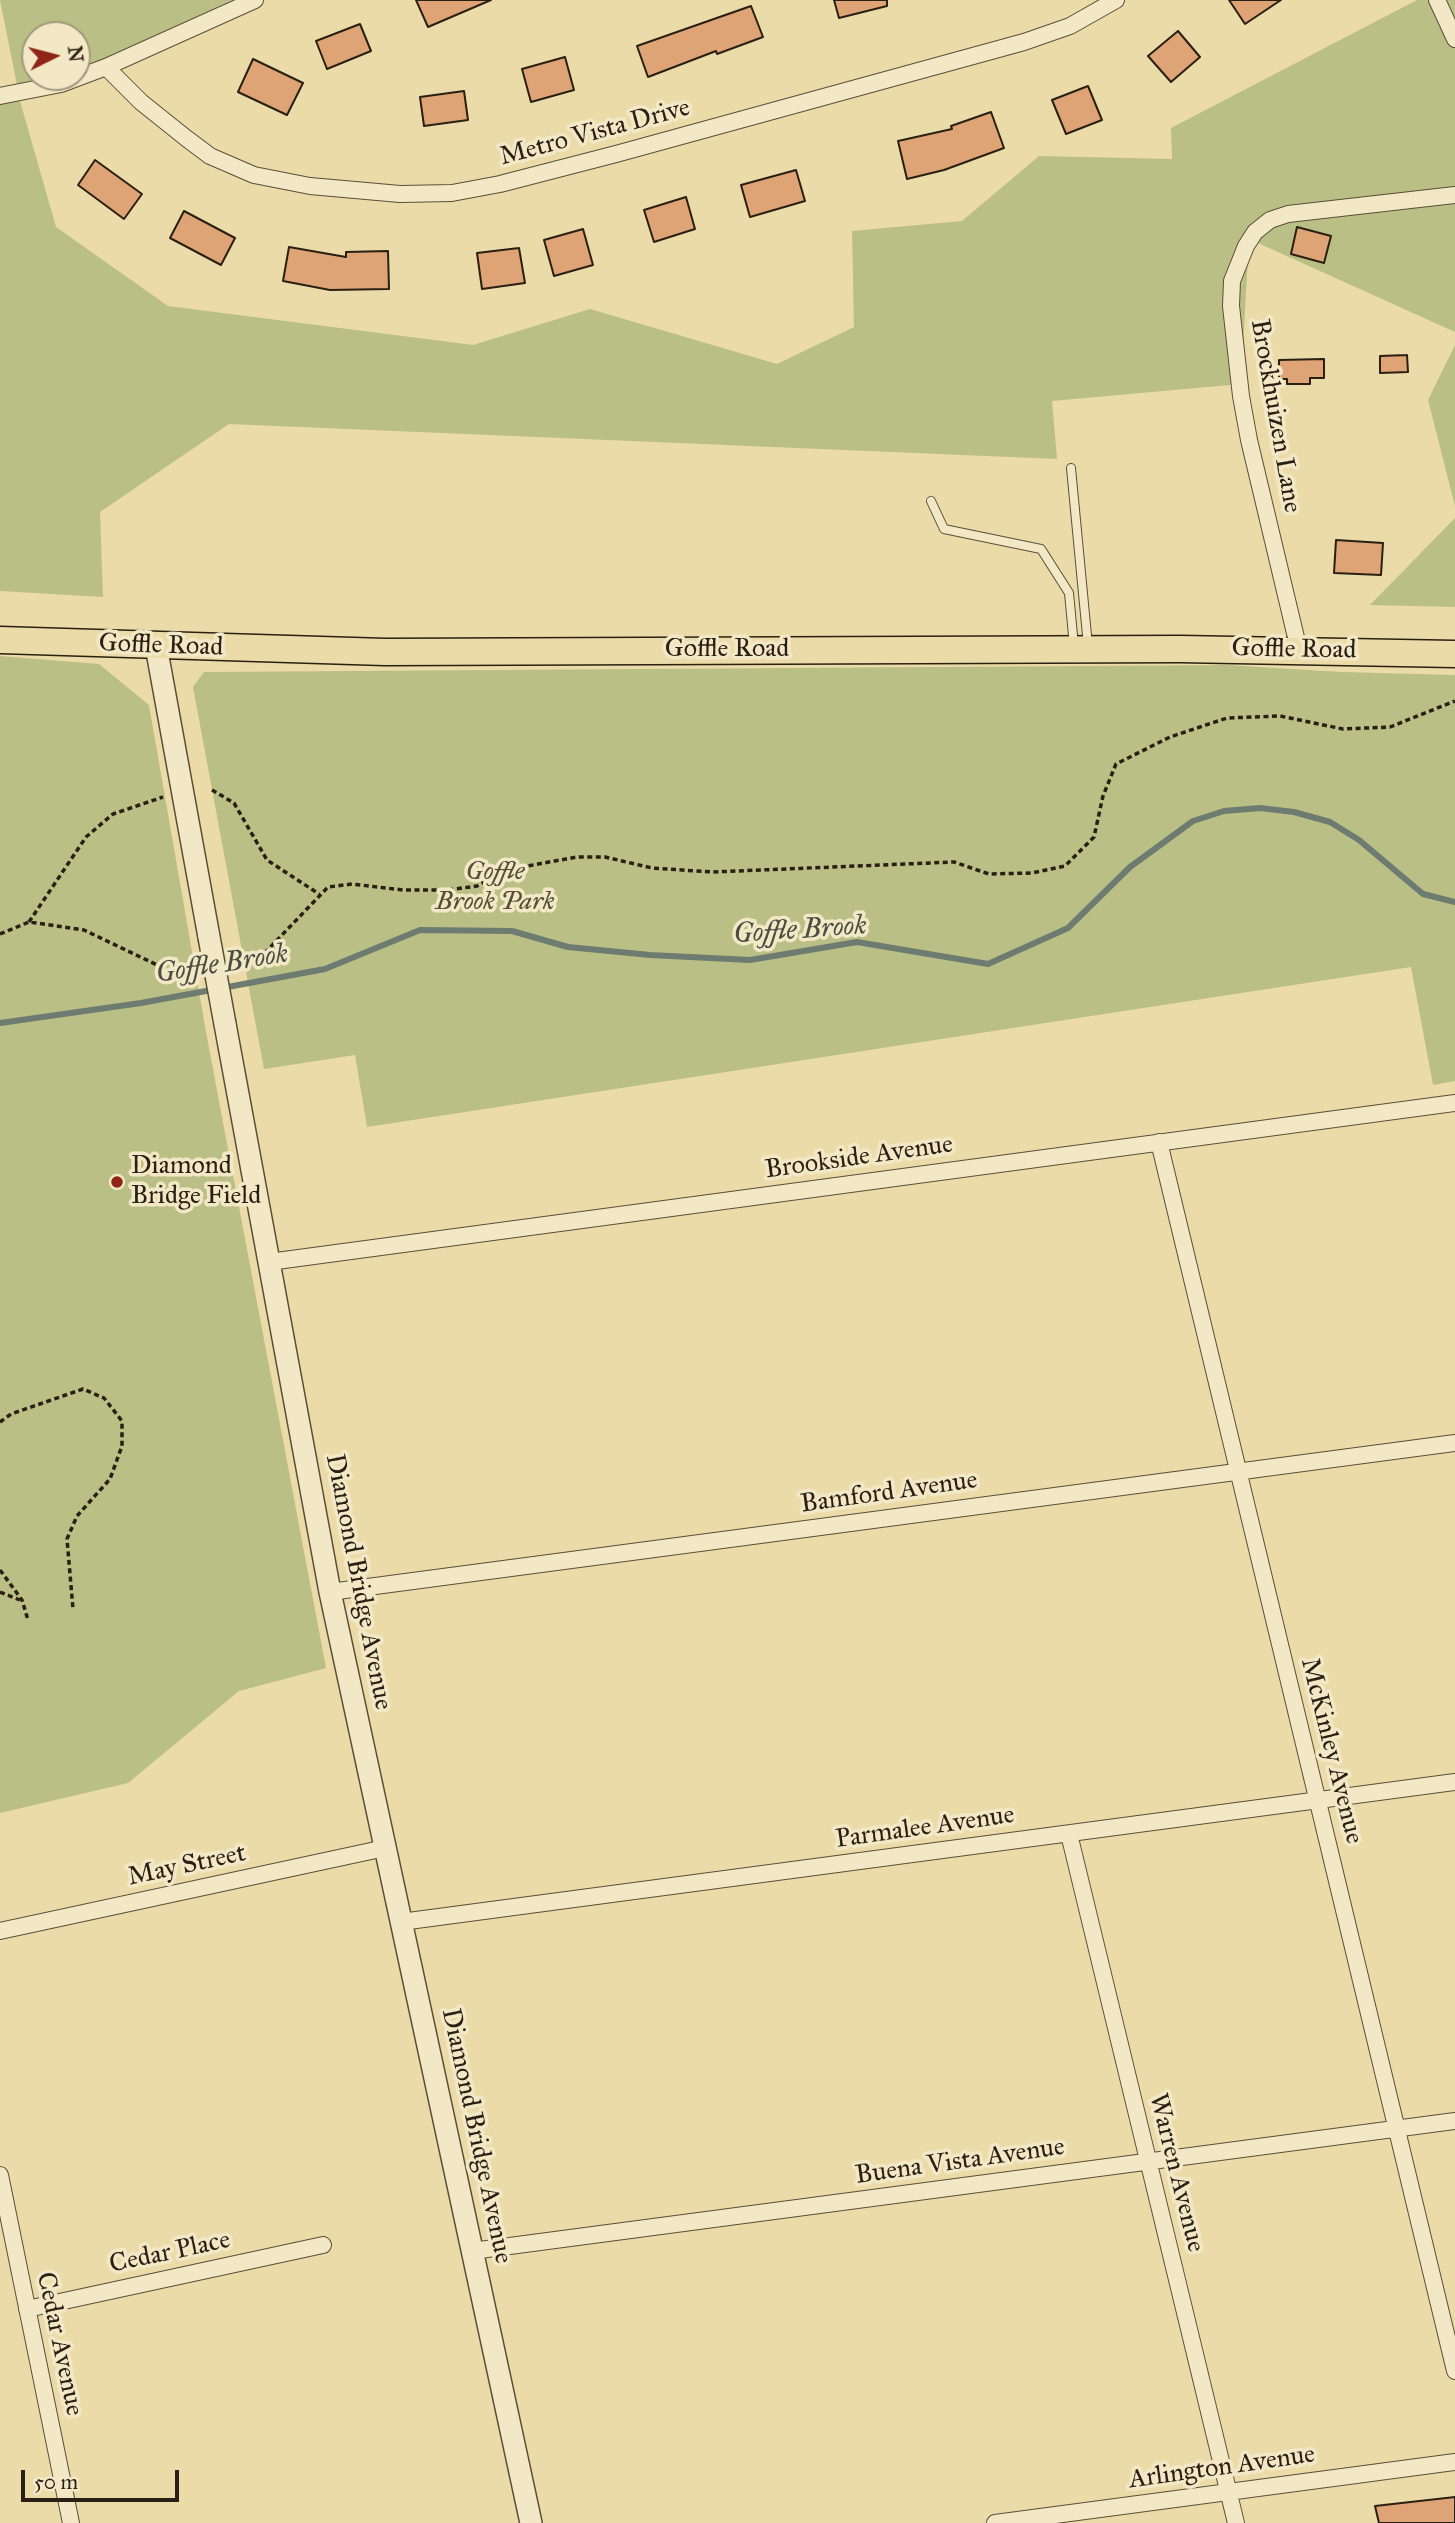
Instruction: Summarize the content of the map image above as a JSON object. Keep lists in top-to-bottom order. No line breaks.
{"streets":{"main road":["Goffle Road"],"street":["Metro Vista Drive","Brockhuizen Lane","Brookside Avenue","Bamford Avenue","Diamond Bridge Avenue","McKinley Avenue","Parmalee Avenue","May Street","Buena Vista Avenue","Warren Avenue","Cedar Place","Cedar Avenue","Arlington Avenue"]},"crossings":[["Brockhuizen Lane","Goffle Road"],["Goffle Road","Diamond Bridge Avenue"],["Brookside Avenue","Diamond Bridge Avenue"],["Brookside Avenue","McKinley Avenue"],["Bamford Avenue","Diamond Bridge Avenue"],["Bamford Avenue","McKinley Avenue"],["Diamond Bridge Avenue","Parmalee Avenue"],["Diamond Bridge Avenue","May Street"],["Diamond Bridge Avenue","Buena Vista Avenue"],["McKinley Avenue","Parmalee Avenue"],["McKinley Avenue","Buena Vista Avenue"],["Parmalee Avenue","Warren Avenue"],["Buena Vista Avenue","Warren Avenue"],["Warren Avenue","Arlington Avenue"],["Cedar Place","Cedar Avenue"]],"water":["Goffle Brook"],"parks":["Goffle Brook Park"],"places":["Diamond Bridge Field"],"scale_bar":"50 m","north":"right"}
